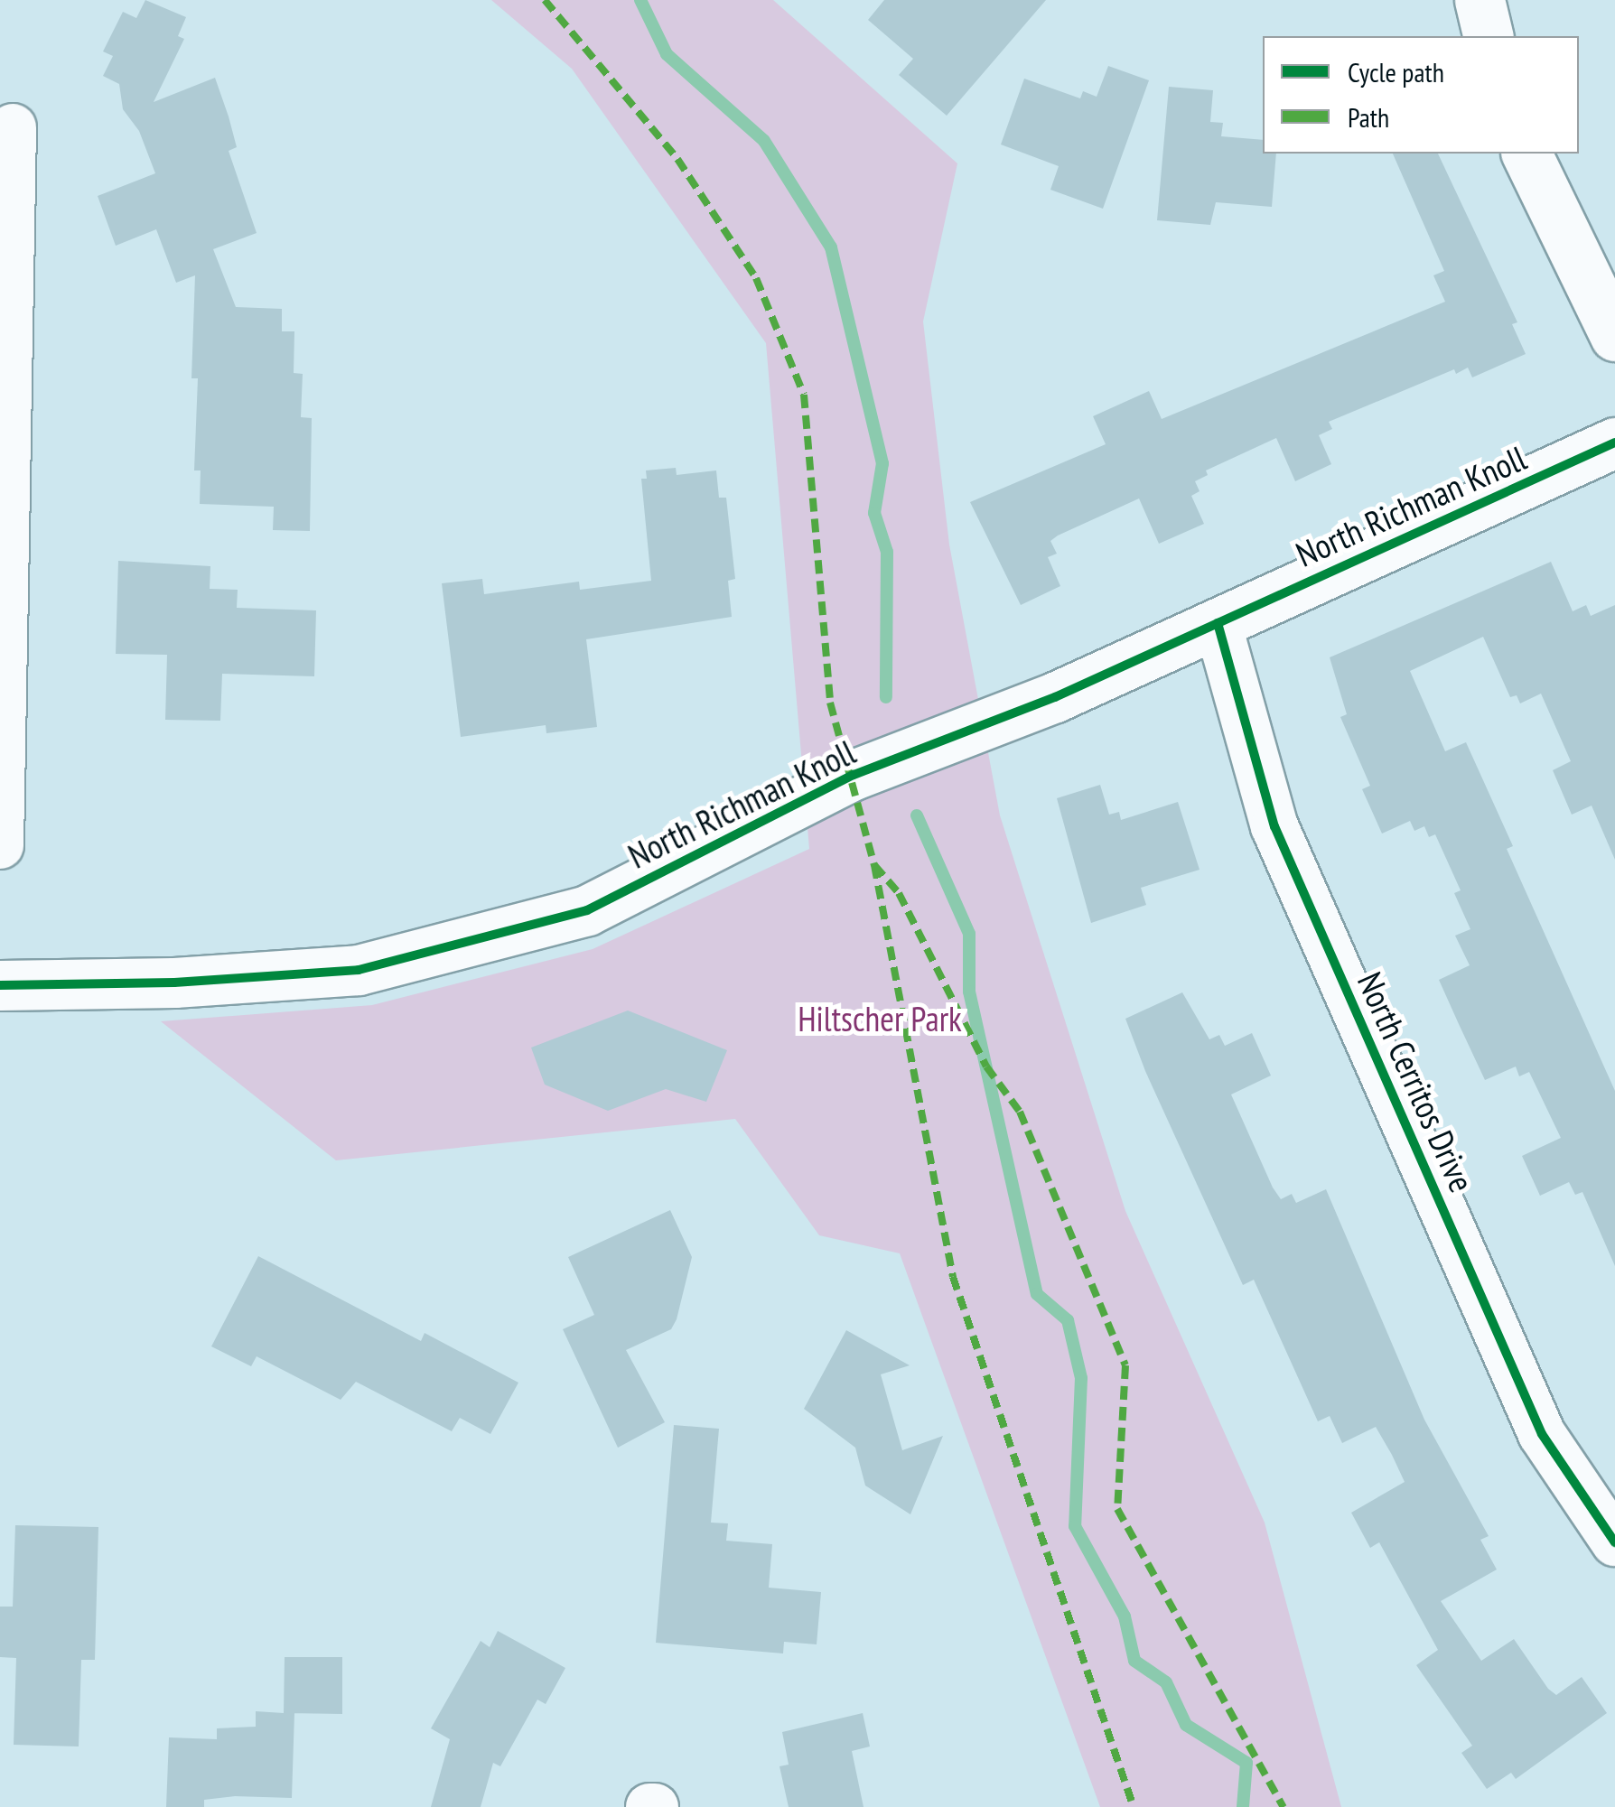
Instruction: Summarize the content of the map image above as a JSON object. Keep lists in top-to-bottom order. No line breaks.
{"streets":{"street":["North Richman Knoll","North Cerritos Drive"]},"crossings":[["North Richman Knoll","North Cerritos Drive"]],"parks":["Hiltscher Park"],"legend":["Cycle path","Path"]}
